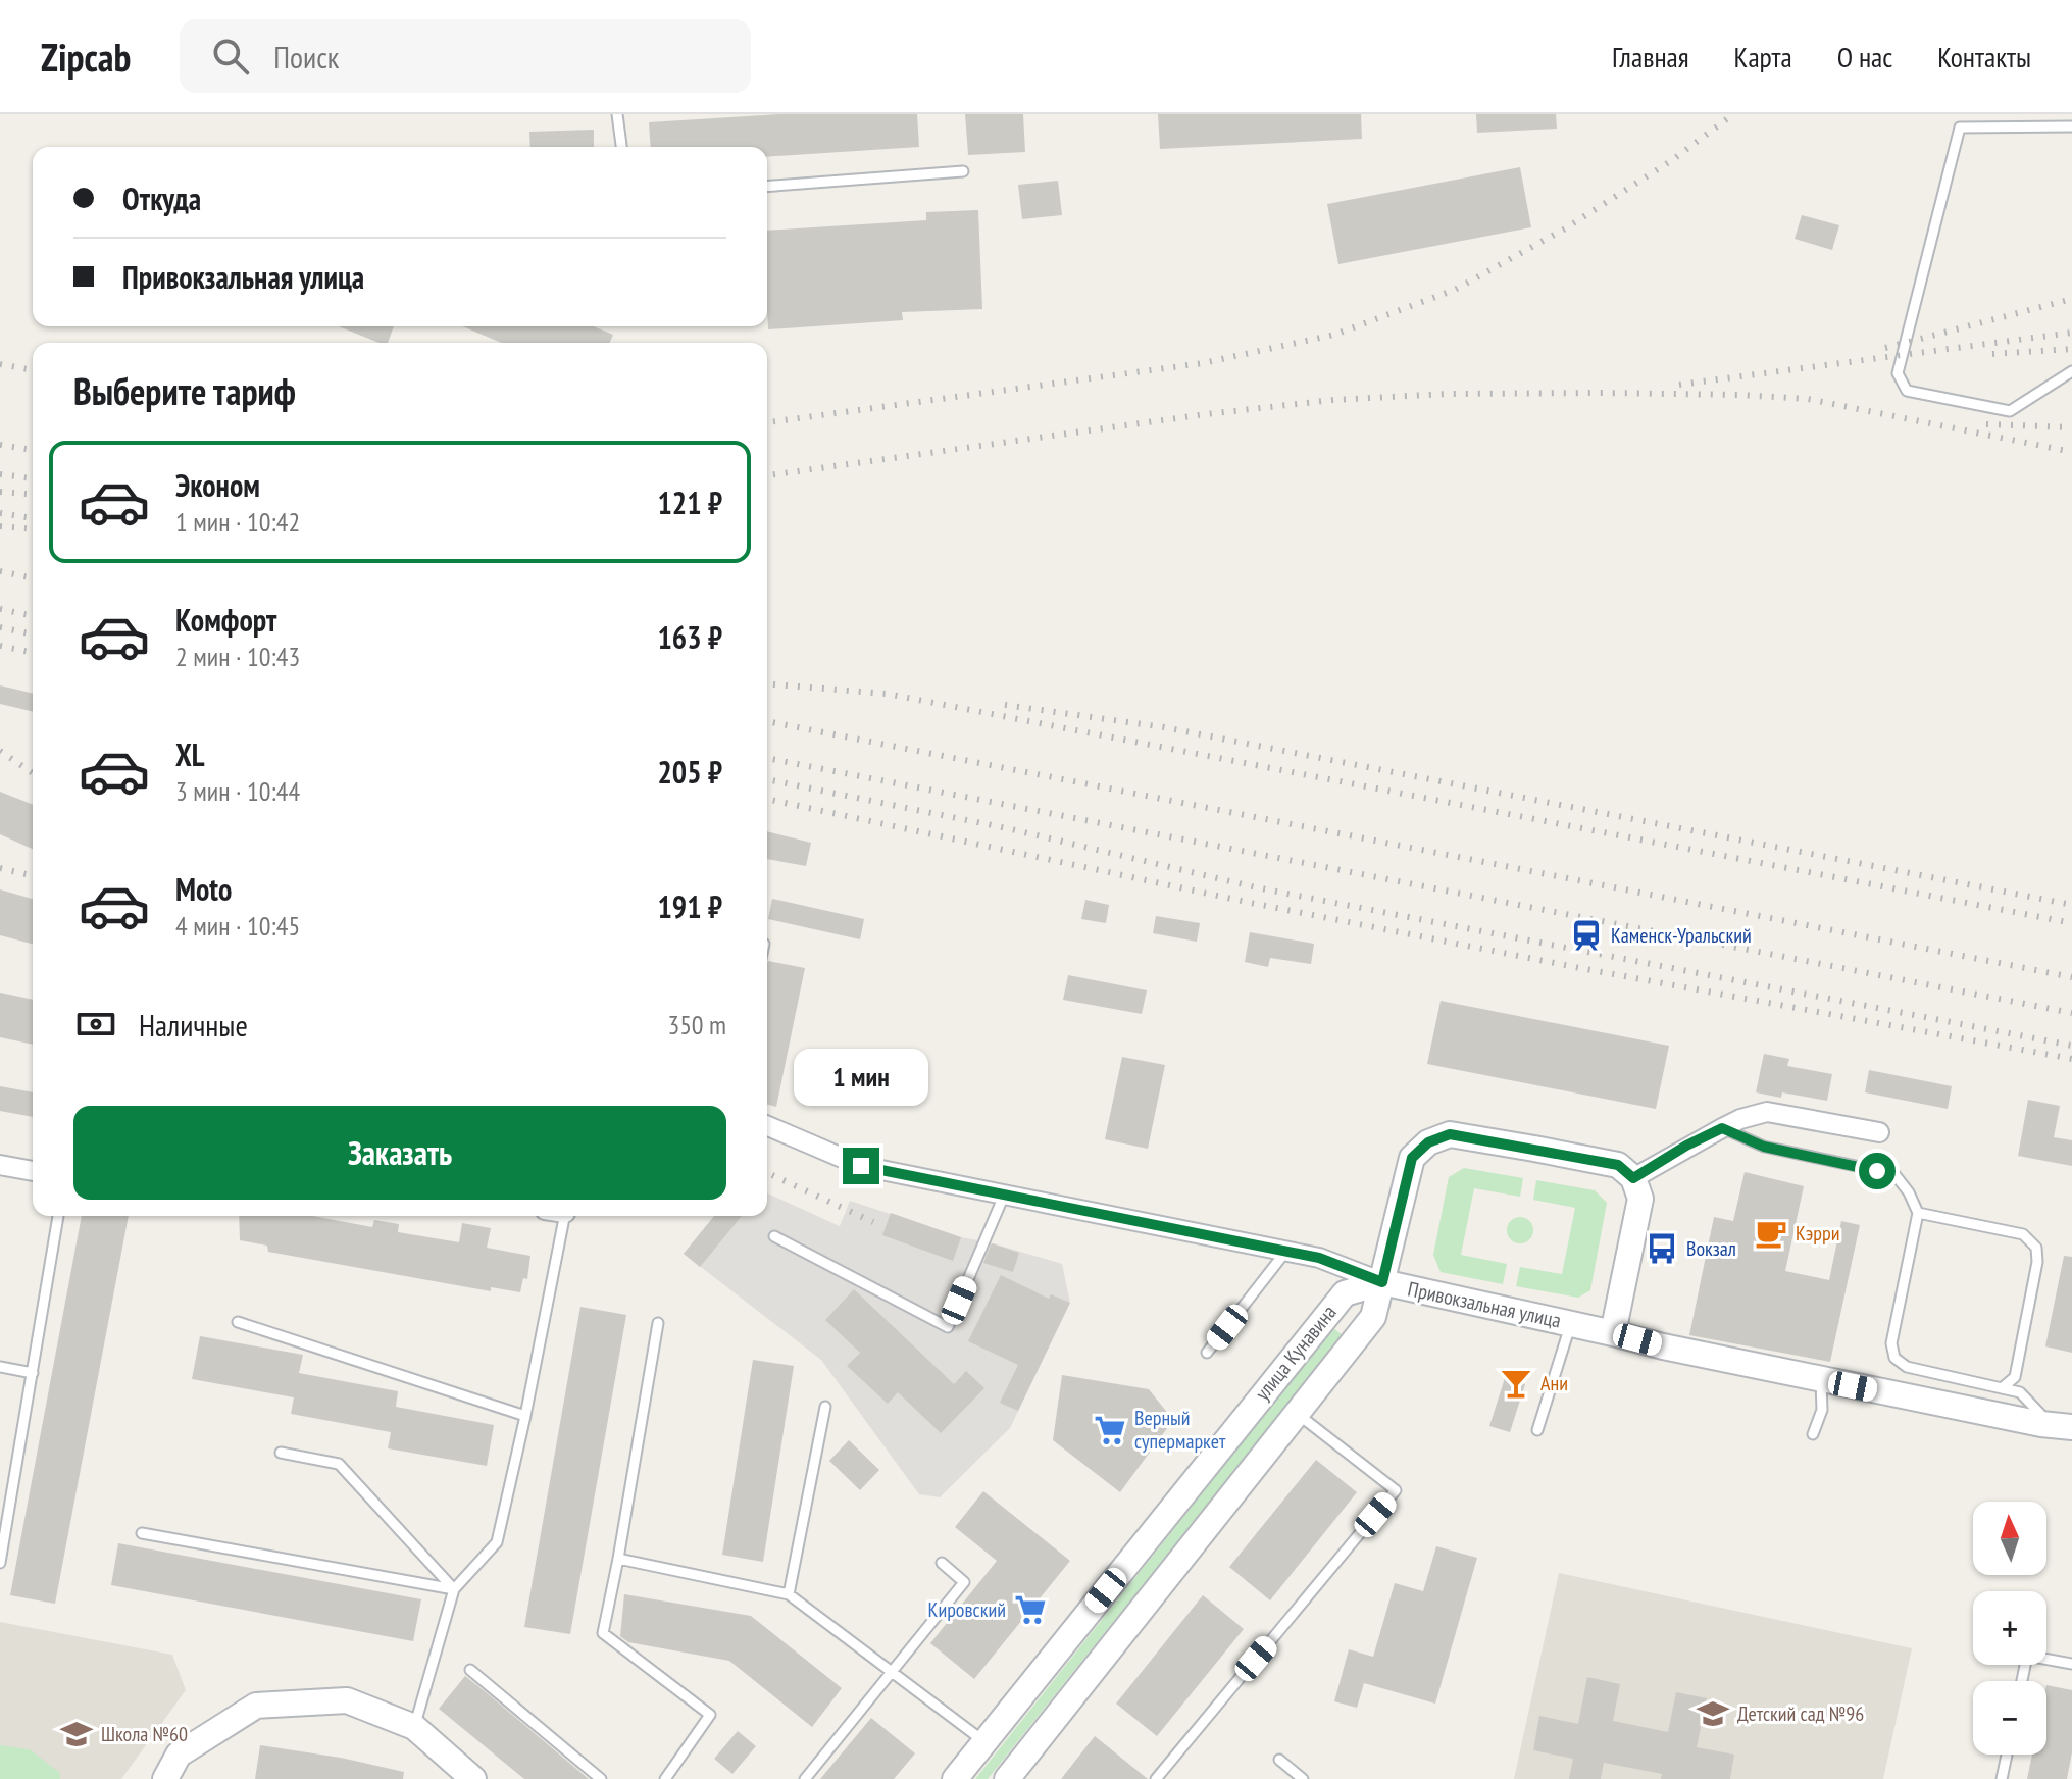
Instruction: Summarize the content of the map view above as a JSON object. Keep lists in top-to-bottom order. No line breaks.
{"streets":{"street":["Привокзальная улица","улица Кунавина"]},"crossings":[["Привокзальная улица","улица Кунавина"]],"places":{"station":["Каменск-Уральский"],"cafe":["Кэрри"],"bus stop":["Вокзал"],"bar":["Ани"],"supermarket":["Верный супермаркет","Кировский"],"school or university":["Детский сад №96","Школа №60"]},"north":"top","page":{"header":"Zipcab","search":"Поиск","nav":["Главная","Карта","О нас","Контакты"],"banner":["Откуда","Привокзальная улица"],"heading":"Выберите тариф","list":[{"name":"Эконом","note":"1 мин · 10:42","value":"121 ₽"},{"name":"Комфорт","note":"2 мин · 10:43","value":"163 ₽"},{"name":"XL","note":"3 мин · 10:44","value":"205 ₽"},{"name":"Moto","note":"4 мин · 10:45","value":"191 ₽"}],"pay":["Наличные","350 m"],"bubble":"1 мин","buttons":"Заказать","map_buttons":["+","−"]}}
